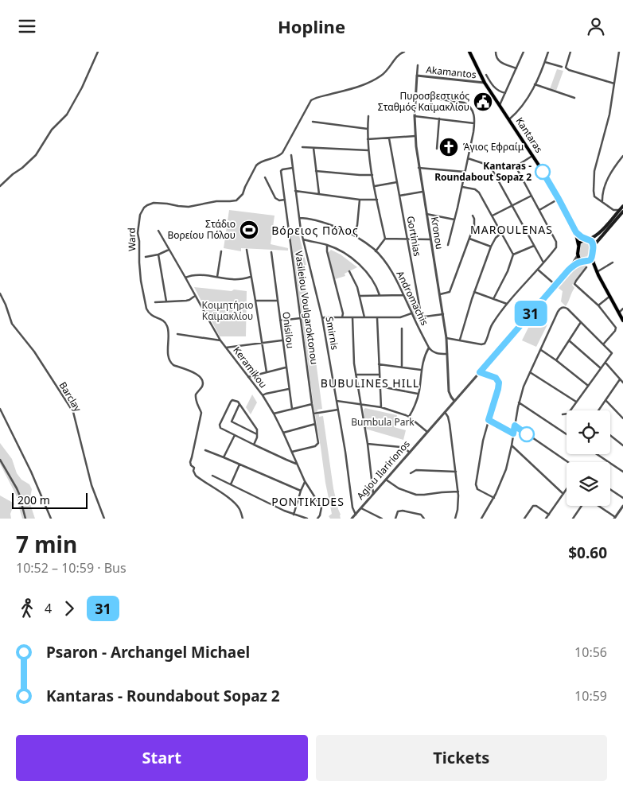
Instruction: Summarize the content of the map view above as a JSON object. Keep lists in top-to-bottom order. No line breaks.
{"streets":{"main road":["Kantaras"],"street":["Akamantos","Kronou","Gortinias","Ward","Andromachis","Vasileiou Voulgaroktonou","Onisilou","Smirnis","Keramikou","Barclay","Agiou Ilaririonos"]},"crossings":[["Akamantos","Kantaras"],["Akamantos","Kronou"],["Kantaras","Agiou Ilaririonos"],["Kronou","Gortinias"],["Kronou","Agiou Ilaririonos"],["Andromachis","Smirnis"],["Vasileiou Voulgaroktonou","Smirnis"],["Vasileiou Voulgaroktonou","Keramikou"],["Smirnis","Agiou Ilaririonos"]],"districts":["MAROULENAS","Βόρειος Πόλος","BUBULINES HILL","PONTIKIDES"],"parks":["Κοιμητήριο Καϊμακλίου","Bumbula Park"],"places":{"public building":["Πυροσβεστικός Σταθμός Καϊμακλίου"],"church":["Άγιος Εφραίμ"],"other":["Kantaras - Roundabout Sopaz 2"],"sports":["Στάδιο Βορείου Πόλου"]},"lines":["bus line 31"],"scale_bar":"200 m","page":{"header":"Hopline","on_map":"31","scale":"200 m","heading":["7 min","10:52 – 10:59 · Bus","$0.60"],"legs":["4","31"],"list":[{"name":"Psaron - Archangel Michael","value":"10:56"},{"name":"Kantaras - Roundabout Sopaz 2","value":"10:59"}],"buttons":["Start","Tickets"]}}
